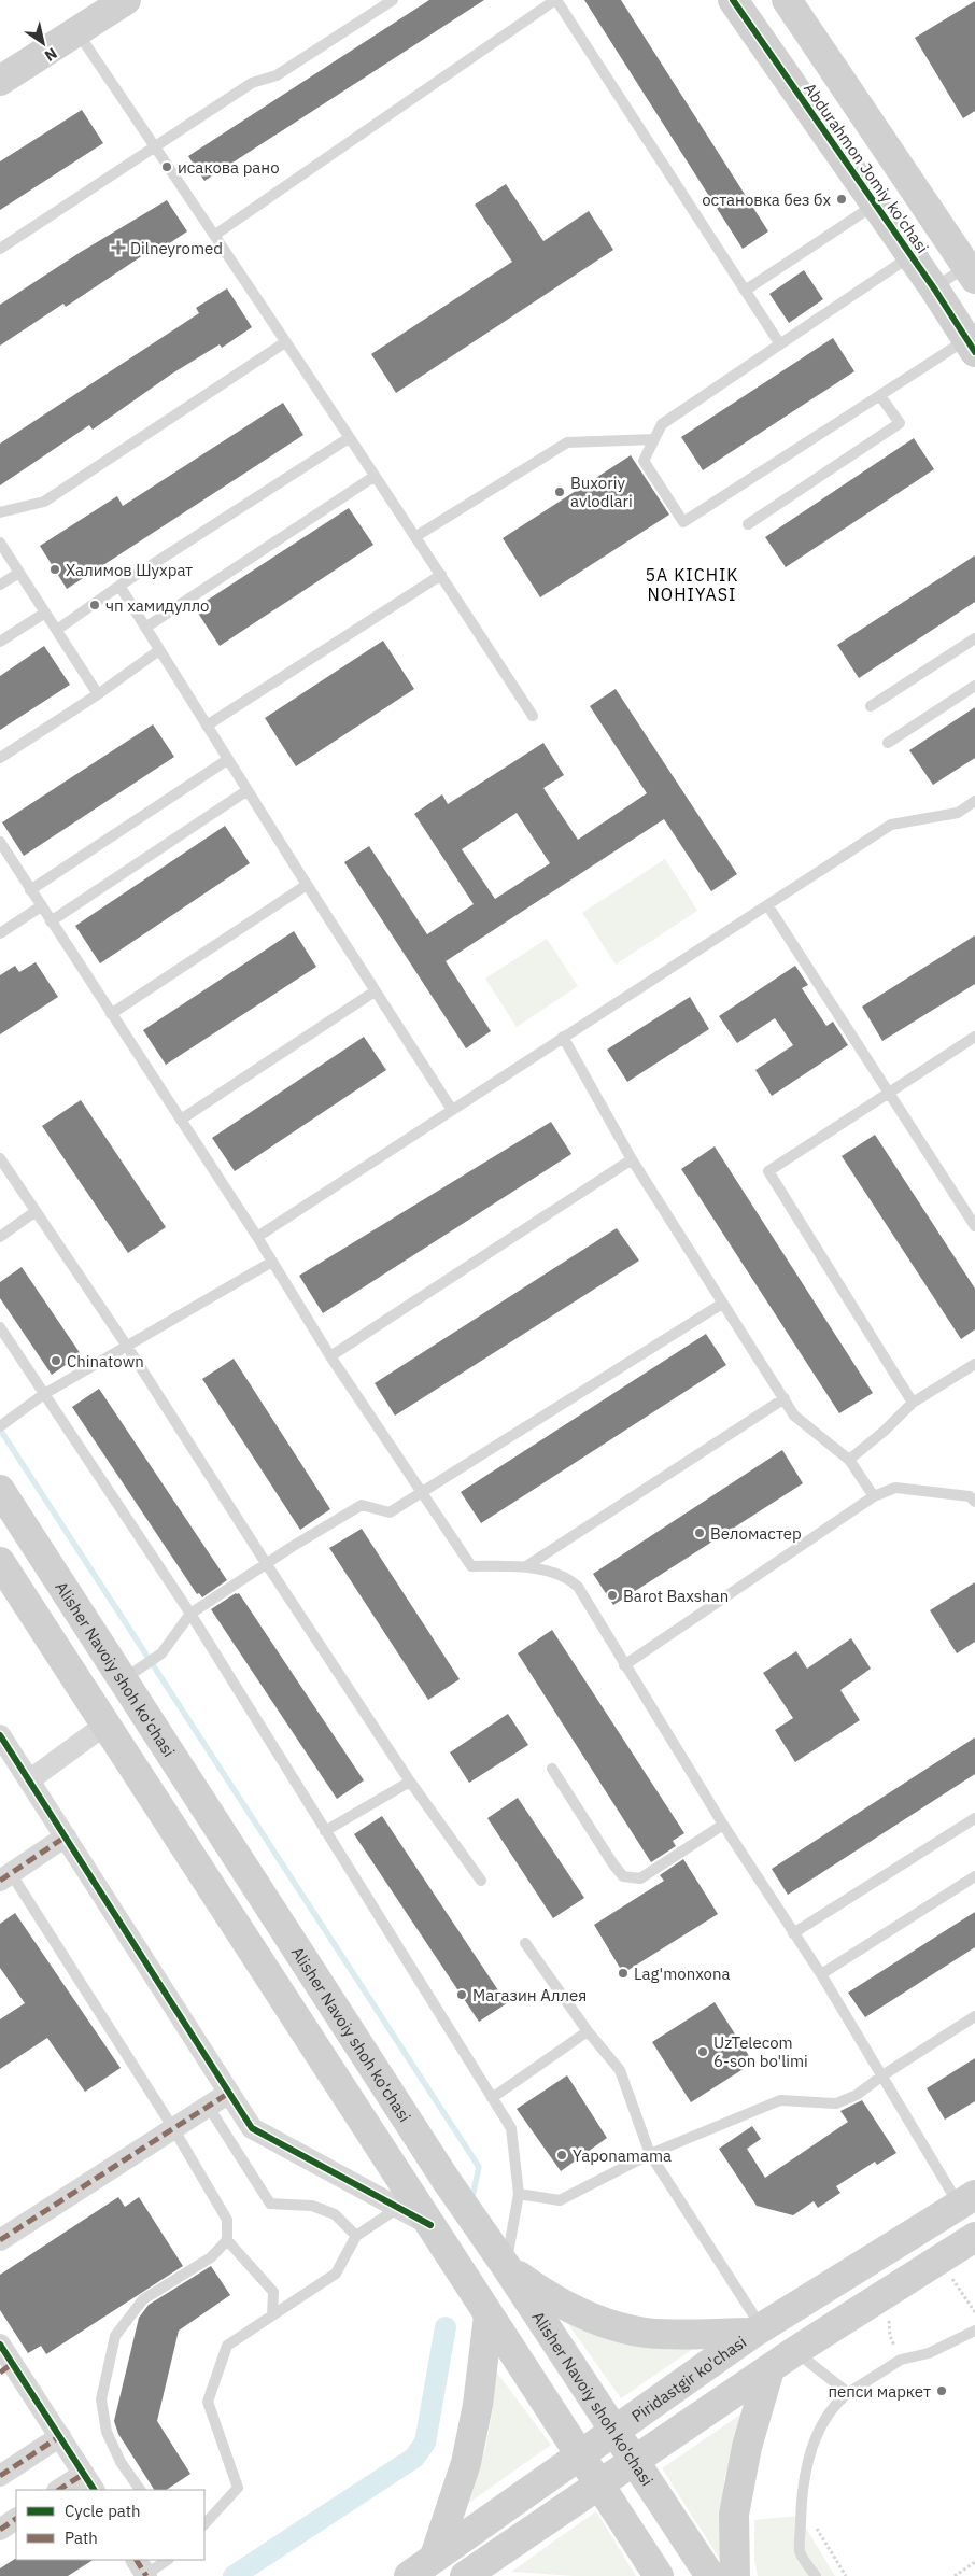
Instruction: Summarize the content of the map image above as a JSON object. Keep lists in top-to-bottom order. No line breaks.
{"streets":{"main road":["Abdurahmon Jomiy ko'chasi","Alisher Navoiy shoh ko'chasi","Piridastgir ko'chasi"]},"crossings":[["Alisher Navoiy shoh ko'chasi","Piridastgir ko'chasi"]],"districts":["5A KICHIK NOHIYASI"],"places":{"other":["исакова рано","остановка без бх","Buxoriy avlodlari","Халимов Шухрат","чп хамидулло","Chinatown","Веломастер","Barot Baxshan","Lag'monxona","Магазин Аллея","UzTelecom 6-son bo'limi","Yaponamama","пепси маркет"],"health":["Dilneyromed"]},"legend":["Cycle path","Path"],"north":"bottom right"}
